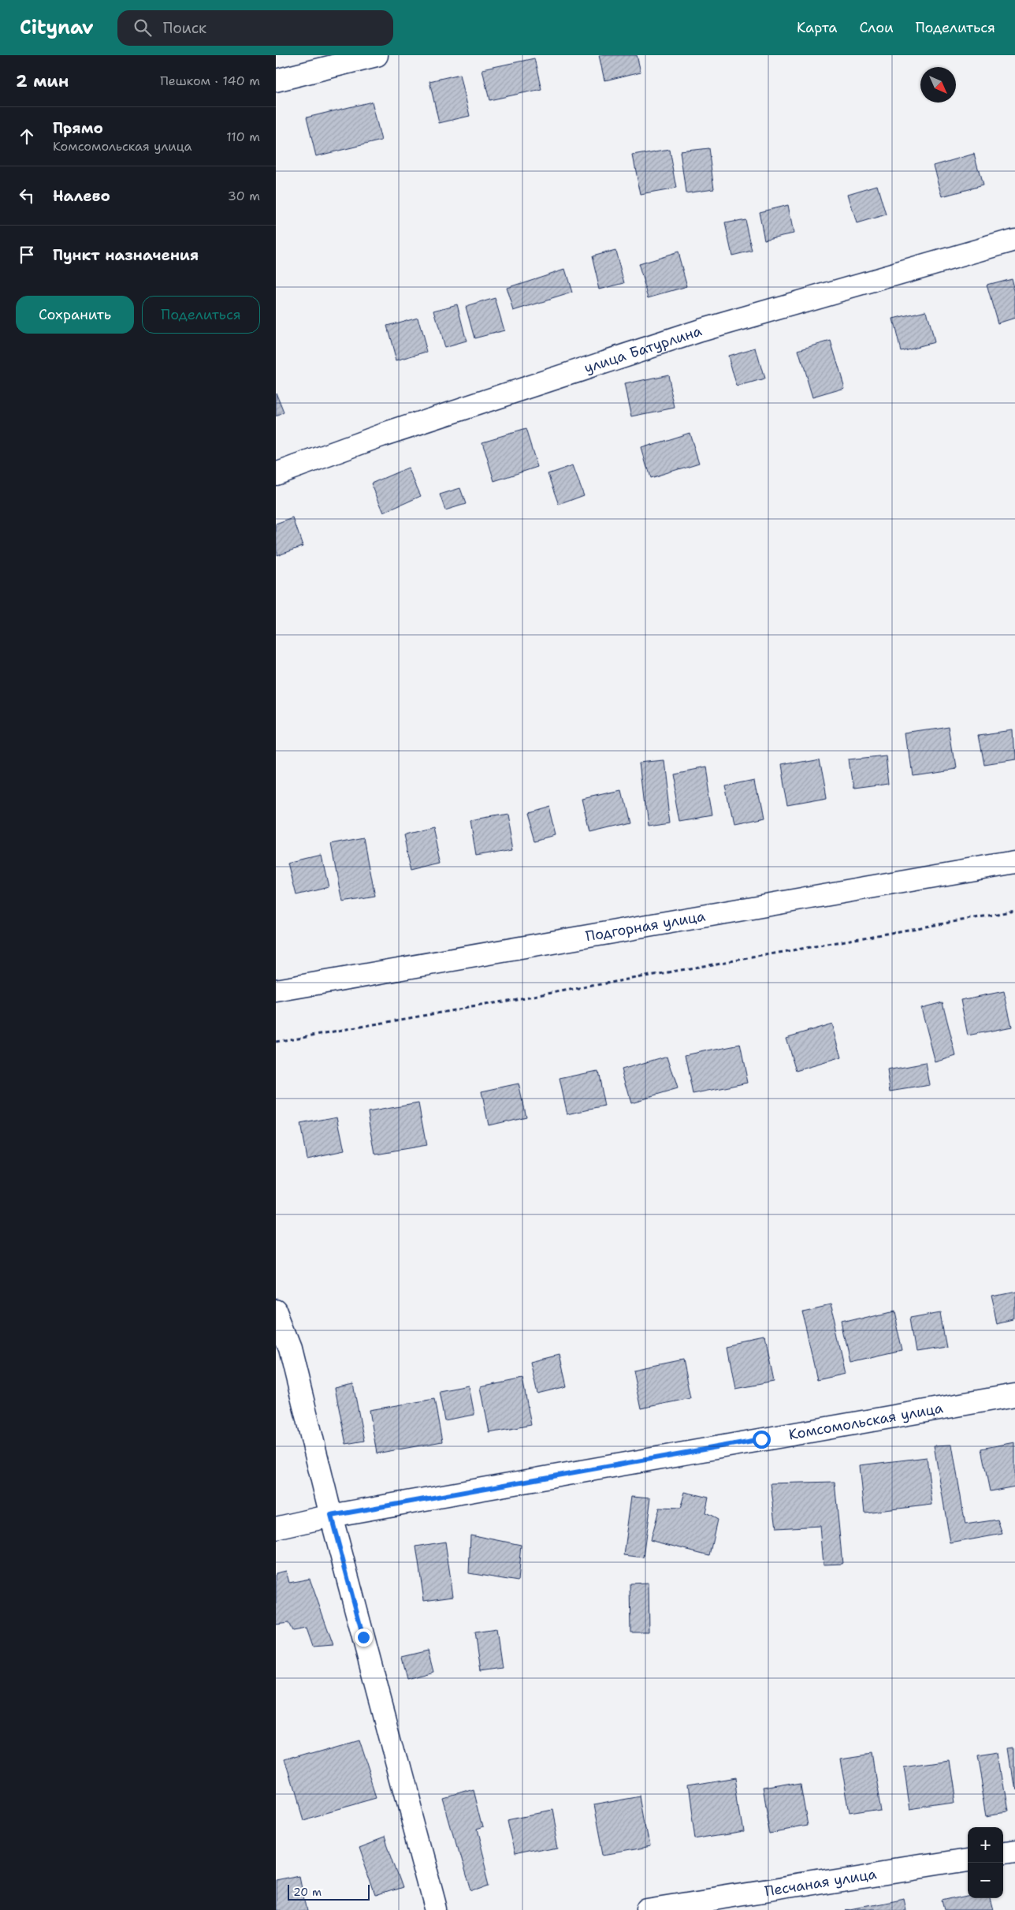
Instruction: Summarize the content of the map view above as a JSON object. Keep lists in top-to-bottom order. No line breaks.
{"streets":{"street":["улица Батурлина","Подгорная улица","Комсомольская улица","Песчаная улица"]},"scale_bar":"20 m","north":"bottom right","page":{"header":"Citynav","search":"Поиск","nav":["Карта","Слои","Поделиться"],"heading":["2 мин","Пешком · 140 m"],"list":[["Прямо","Комсомольская улица","110 m"],["Налево","30 m"],"Пункт назначения"],"buttons":["Сохранить","Поделиться"],"map_buttons":["+","−"],"scale":"20 m"}}
